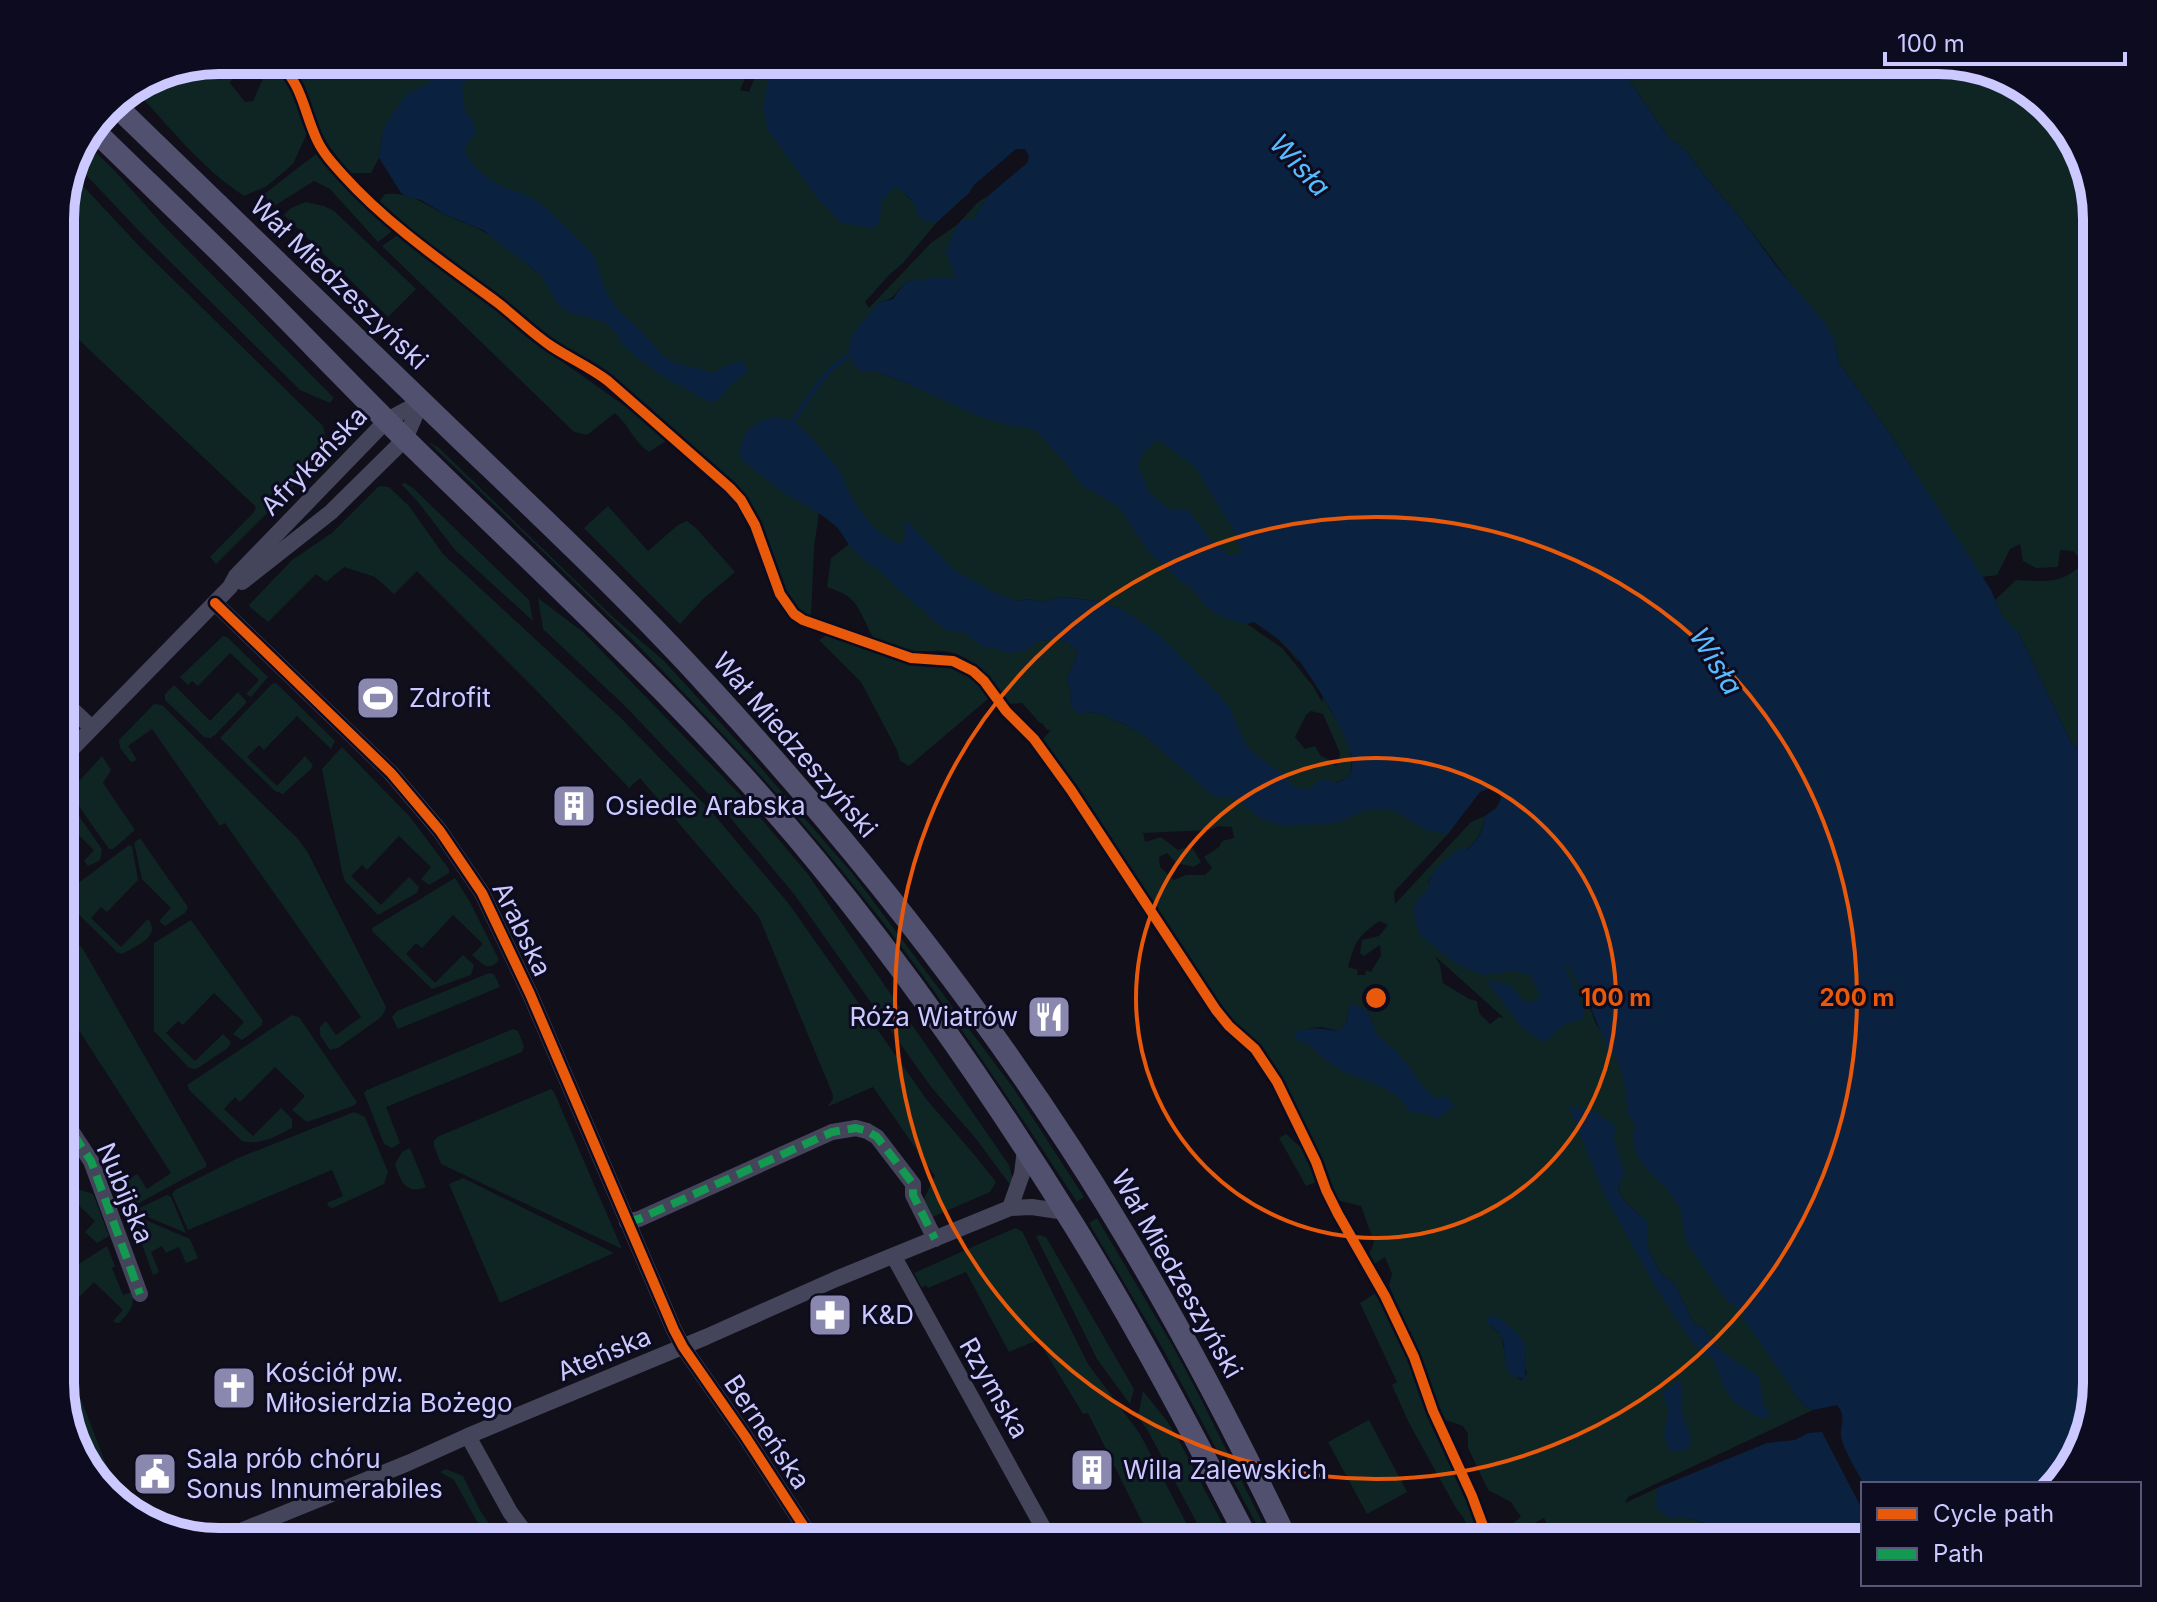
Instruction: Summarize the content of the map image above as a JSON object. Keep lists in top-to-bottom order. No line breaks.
{"streets":{"main road":["Wał Miedzeszyński"],"street":["Afrykańska","Arabska","Nubijska","Ateńska","Rzymska","Berneńska"]},"crossings":[["Wał Miedzeszyński","Afrykańska"],["Afrykańska","Arabska"],["Arabska","Ateńska"],["Arabska","Berneńska"],["Ateńska","Rzymska"],["Ateńska","Berneńska"]],"water":["Wisła"],"places":{"sports":["Zdrofit"],"building":["Osiedle Arabska","Willa Zalewskich"],"restaurant":["Róża Wiatrów"],"pharmacy":["K&D"],"church":["Kościół pw. Miłosierdzia Bożego"],"public building":["Sala prób chóru Sonus Innumerabiles"]},"legend":["Cycle path","Path"],"scale_bar":"100 m","rings":["100 m","200 m"]}
